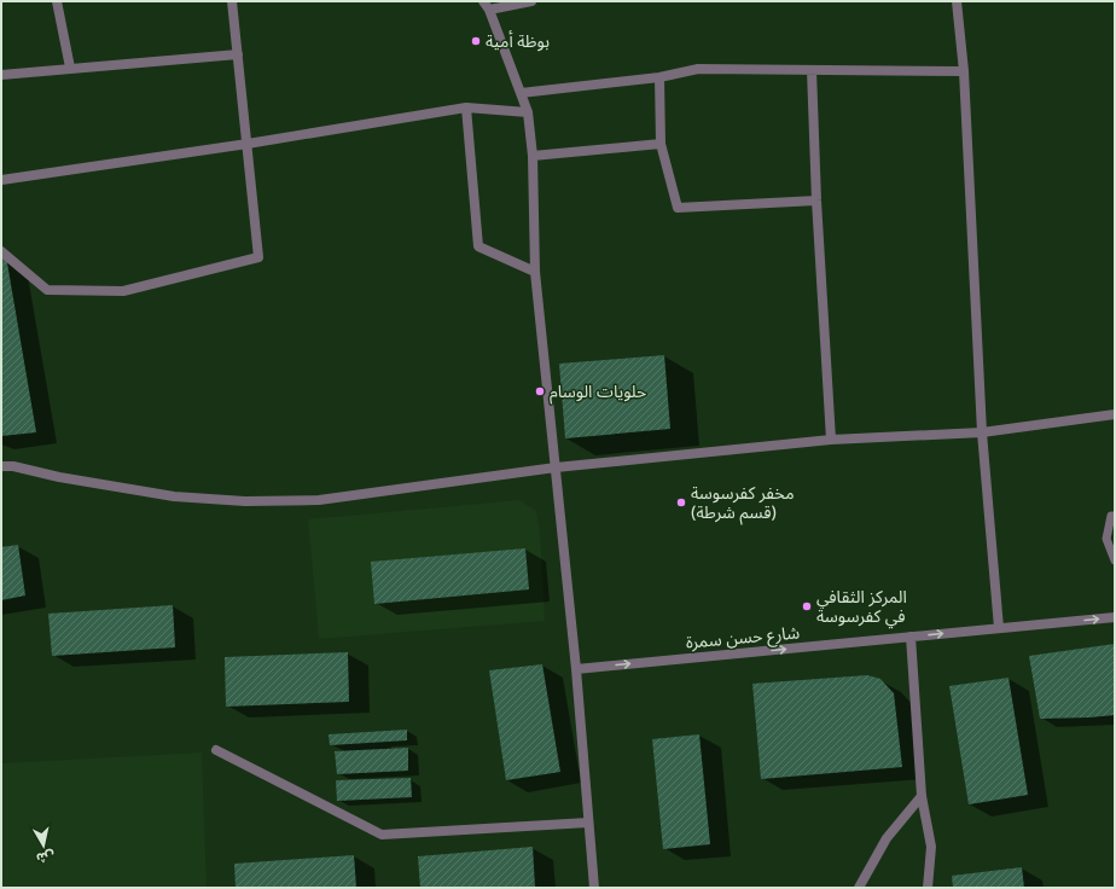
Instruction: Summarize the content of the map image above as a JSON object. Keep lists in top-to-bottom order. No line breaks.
{"streets":{"street":["شارع حسن سمرة"]},"one_way":["شارع حسن سمرة"],"places":["بوظة أمية","حلويات الوسام","مخفر كفرسوسة (قسم شرطة)","المركز الثقافي في كفرسوسة"],"north":"bottom"}
